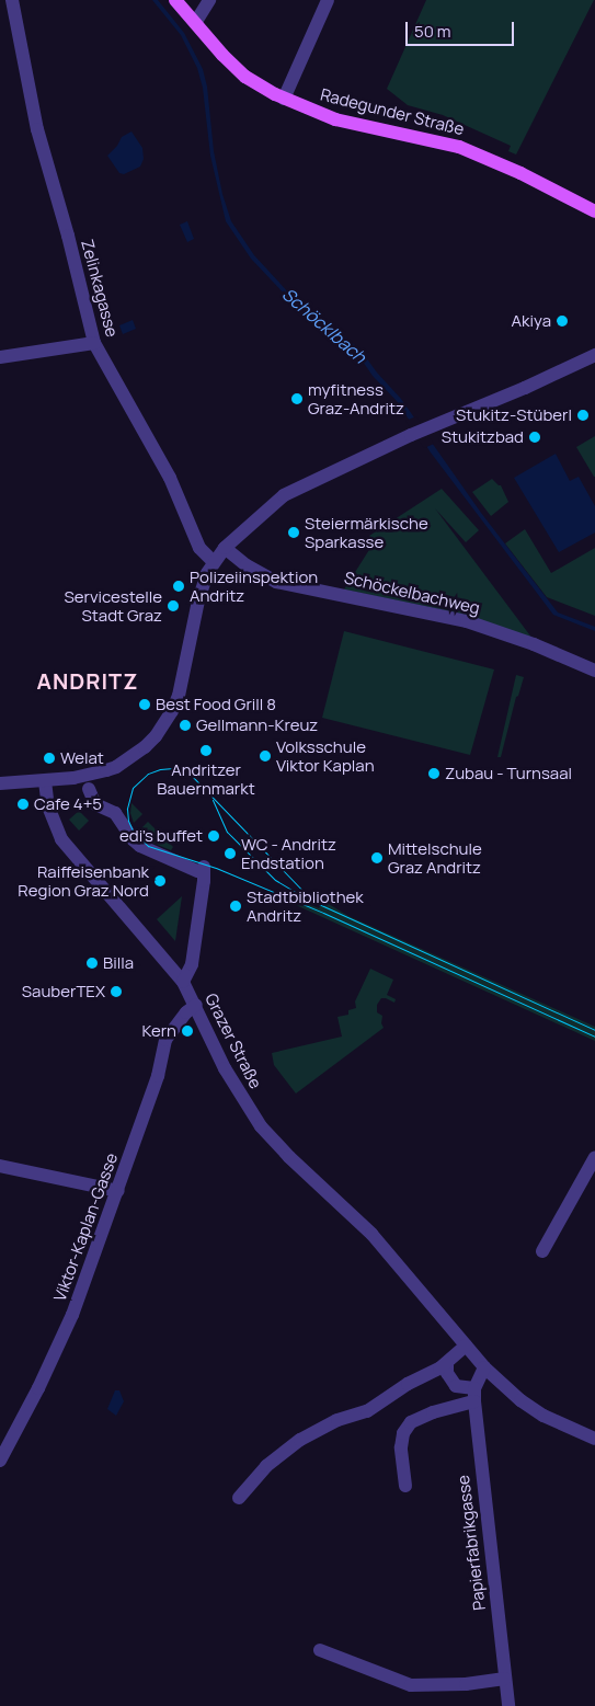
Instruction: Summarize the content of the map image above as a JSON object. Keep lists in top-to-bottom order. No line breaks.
{"streets":{"main road":["Radegunder Straße"],"street":["Zelinkagasse","Schöckelbachweg","Grazer Straße","Viktor-Kaplan-Gasse","Papierfabrikgasse"]},"crossings":[["Grazer Straße","Viktor-Kaplan-Gasse"]],"districts":["ANDRITZ"],"water":["Schöcklbach"],"places":["Akiya","myfitness Graz-Andritz","Stukitz-Stüberl","Stukitzbad","Steiermärkische Sparkasse","Polizeiinspektion Andritz","Servicestelle Stadt Graz","Best Food Grill 8","Gellmann-Kreuz","Andritzer Bauernmarkt","Volksschule Viktor Kaplan","Welat","Zubau - Turnsaal","Cafe 4+5","edi's buffet","WC - Andritz Endstation","Mittelschule Graz Andritz","Raiffeisenbank Region Graz Nord","Stadtbibliothek Andritz","Billa","SauberTEX","Kern"],"scale_bar":"50 m"}
